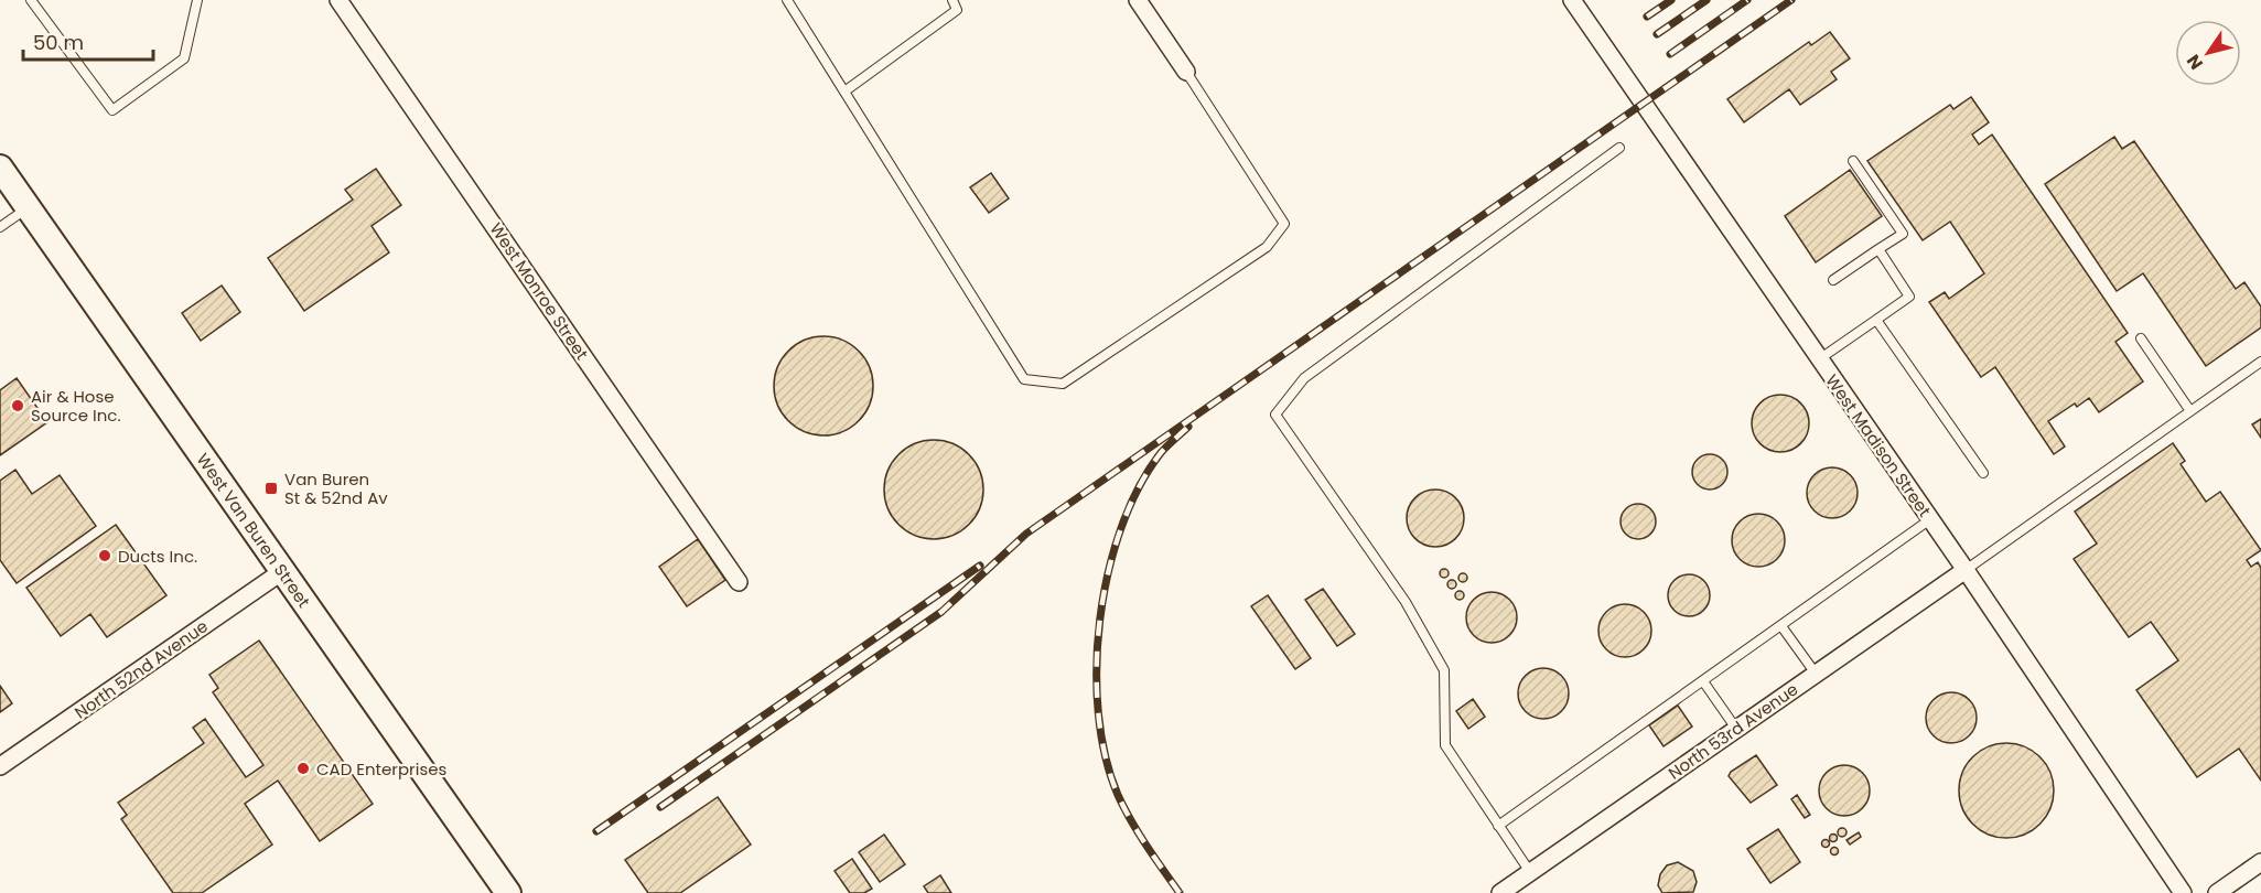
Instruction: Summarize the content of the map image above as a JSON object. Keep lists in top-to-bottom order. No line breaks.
{"streets":{"main road":["West Van Buren Street"],"street":["West Monroe Street","West Madison Street","North 52nd Avenue","North 53rd Avenue"]},"crossings":[["West Madison Street","North 53rd Avenue"],["West Van Buren Street","North 52nd Avenue"]],"places":{"other":["Air & Hose Source Inc.","Ducts Inc.","CAD Enterprises"],"transit":["Van Buren St & 52nd Av"]},"scale_bar":"50 m","north":"bottom left"}
